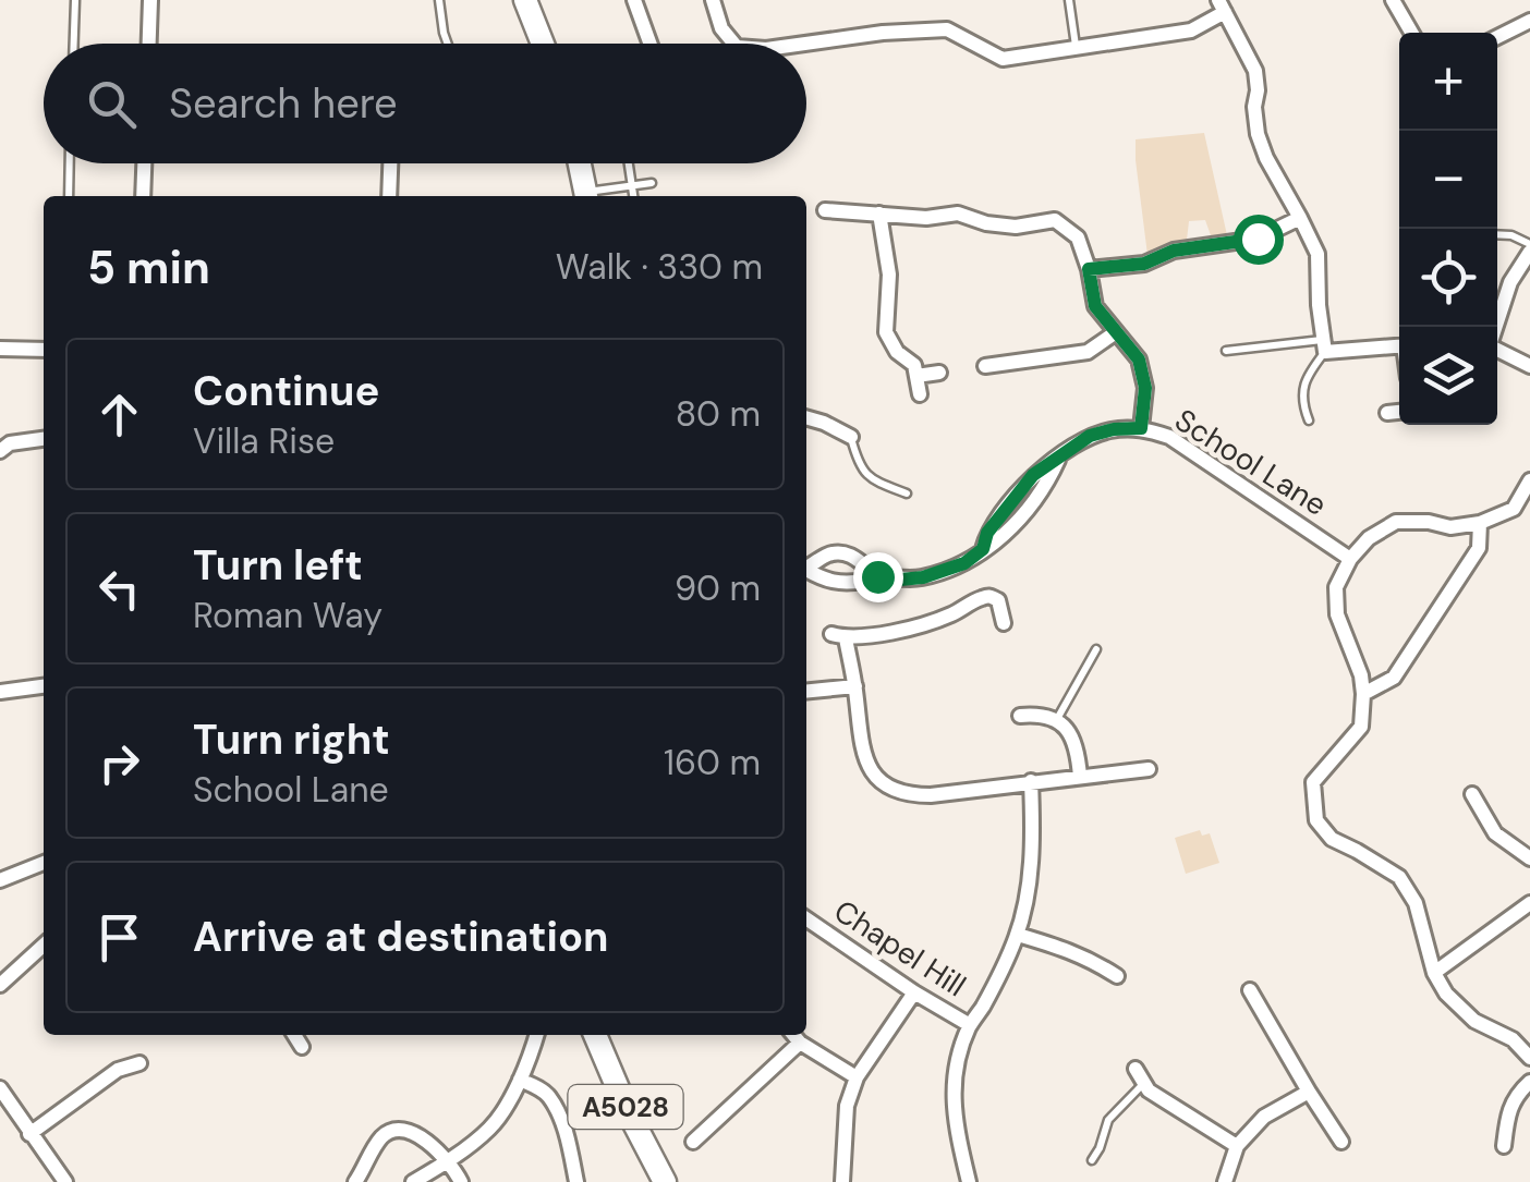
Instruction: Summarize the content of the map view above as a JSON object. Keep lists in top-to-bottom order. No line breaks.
{"streets":{"main road":["A5028"],"street":["School Lane","Chapel Hill"]},"page":{"map_buttons":["+","−"],"search":"Search here","heading":["5 min","Walk · 330 m"],"list":[["Continue","Villa Rise","80 m"],["Turn left","Roman Way","90 m"],["Turn right","School Lane","160 m"],"Arrive at destination"]}}
